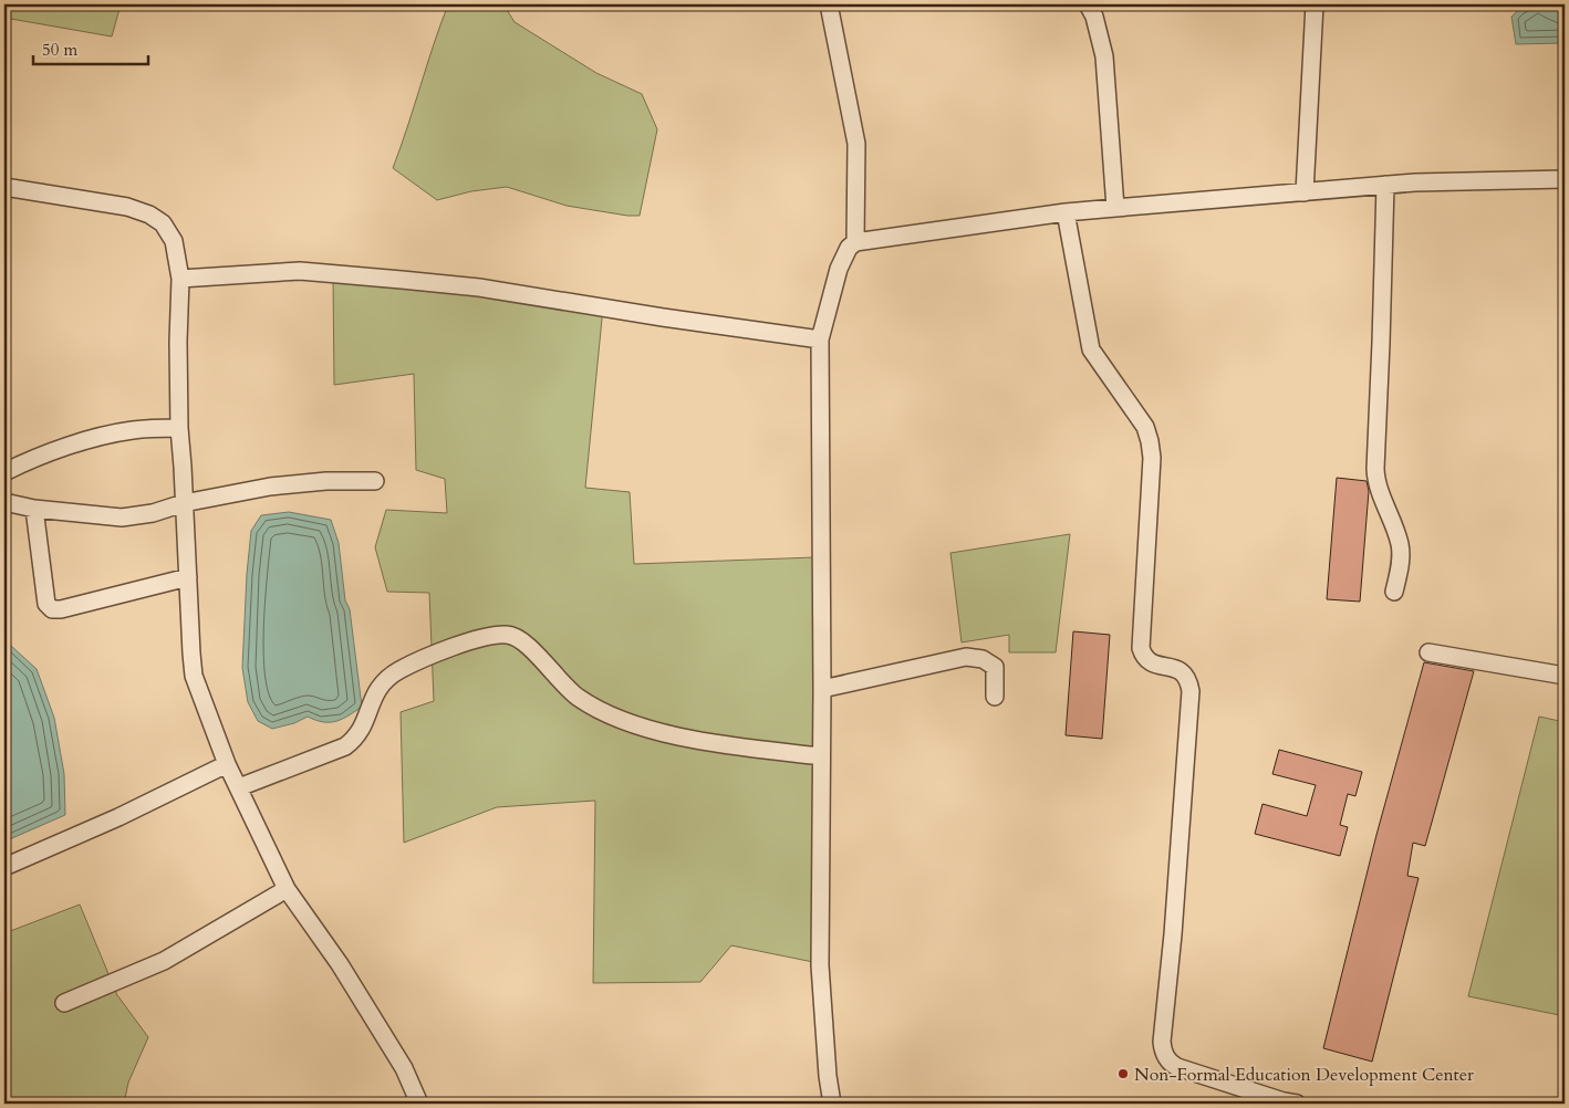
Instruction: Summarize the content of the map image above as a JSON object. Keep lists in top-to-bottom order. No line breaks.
{"places":["Non-Formal Education Development Center"],"scale_bar":"50 m"}
